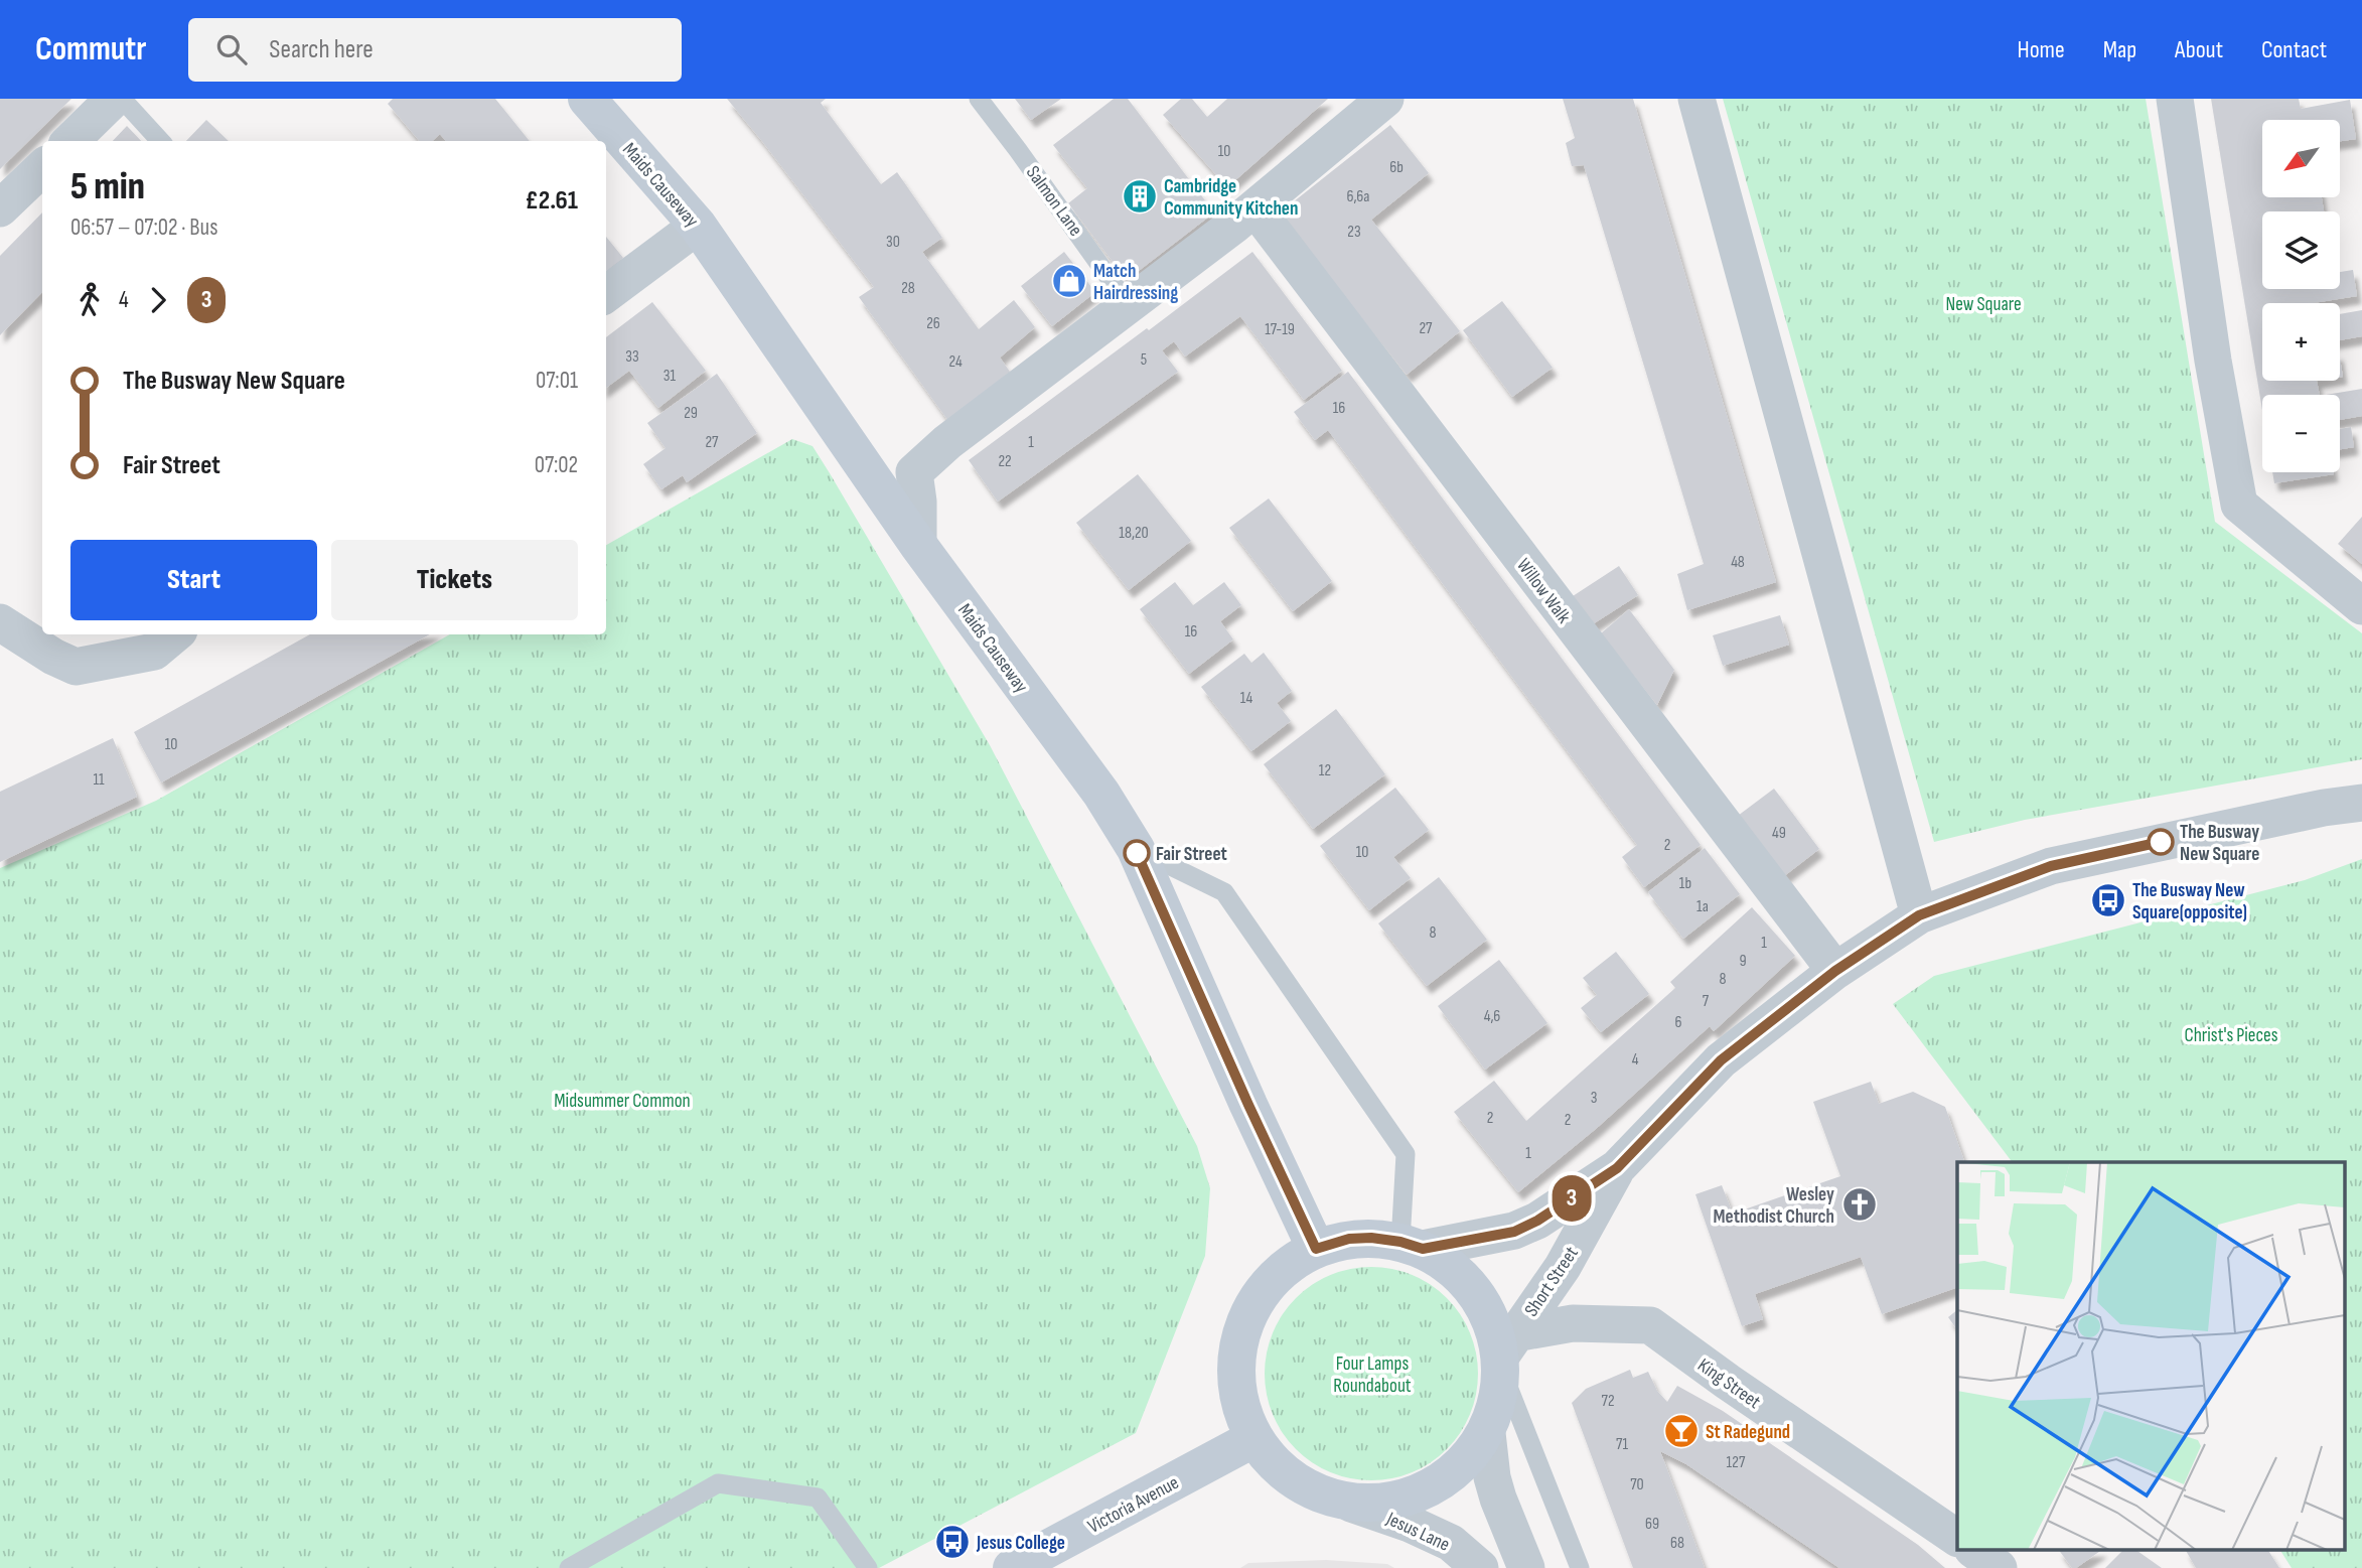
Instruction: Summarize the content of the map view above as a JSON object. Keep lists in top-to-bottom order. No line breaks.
{"streets":{"street":["Maids Causeway","Willow Walk","Short Street","King Street","Victoria Avenue","Jesus Lane"],"lane":["Salmon Lane"]},"crossings":[["Willow Walk","Short Street"],["Short Street","King Street"]],"parks":["New Square","Christ's Pieces","Midsummer Common","Four Lamps Roundabout"],"places":{"building":["Cambridge Community Kitchen"],"shop":["Match Hairdressing"],"other":["The Busway New Square","Fair Street"],"bus stop":["The Busway New Square(opposite)","Jesus College"],"church":["Wesley Methodist Church"],"bar":["St Radegund"]},"lines":["bus line 3"],"house_numbers":["10","6b","6,6a","23","30","28","26","27","17-19","33","5","24","31","16","29","27","1","22","18,20","48","16","14","10","12","11","49","2","10","1b","1a","8","1","9","8","7","4,6","6","4","3","2","2","1","72","71","127","70","69","68"],"north":"bottom left","page":{"header":"Commutr","search":"Search here","nav":["Home","Map","About","Contact"],"on_map":"3","map_buttons":["+","−"],"heading":["5 min","06:57 – 07:02 · Bus","£2.61"],"legs":["4","3"],"list":[{"name":"The Busway New Square","value":"07:01"},{"name":"Fair Street","value":"07:02"}],"buttons":["Start","Tickets"]}}
